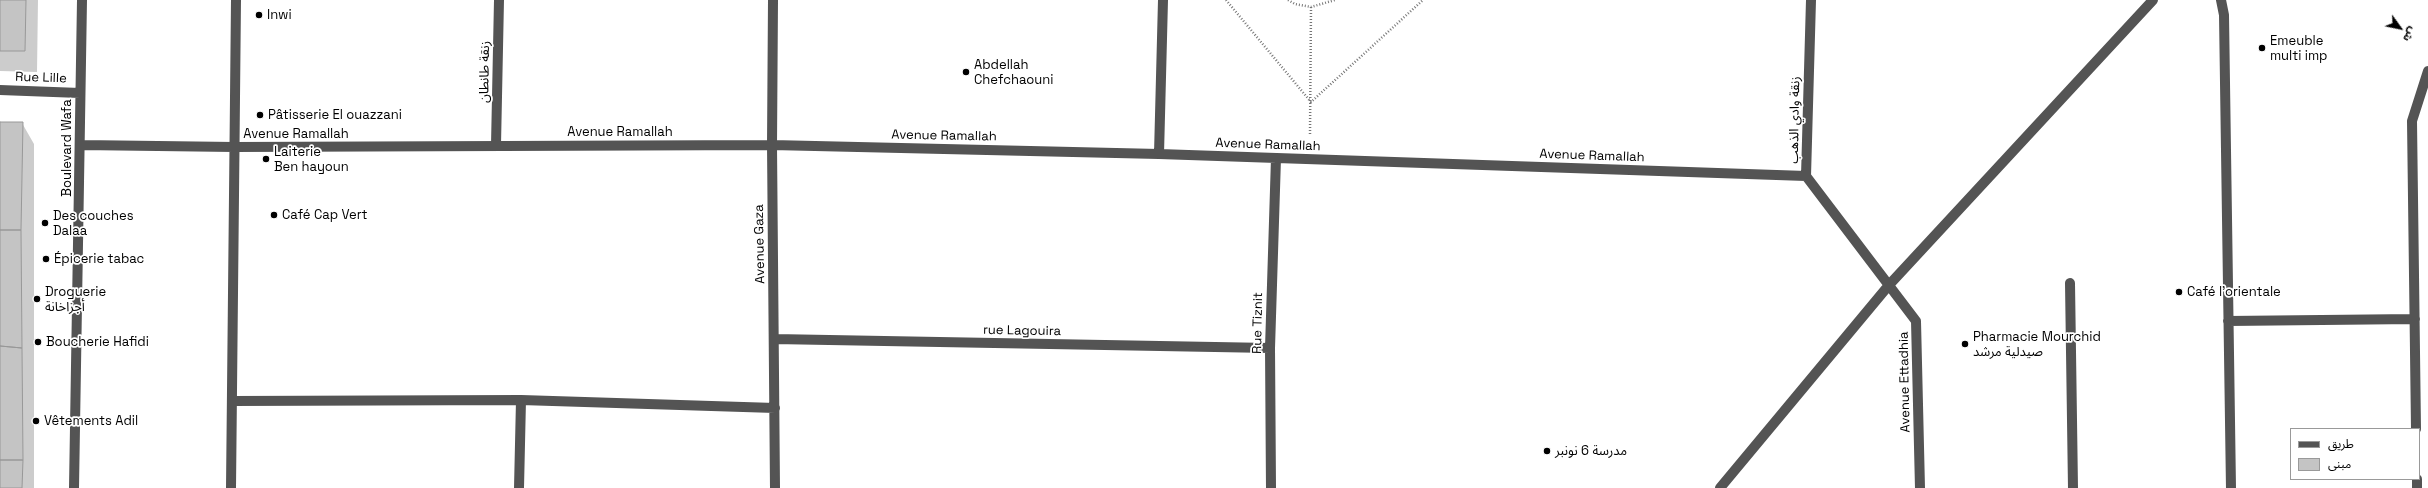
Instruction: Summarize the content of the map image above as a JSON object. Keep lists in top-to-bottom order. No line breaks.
{"streets":{"street":["زنقة طانطان","Rue Lille","زنقة وادي الذهب","Avenue Ramallah","Boulevard Wafa","Avenue Gaza","Rue Tiznit","rue Lagouira","Avenue Ettadhia"]},"crossings":[["زنقة طانطان","Avenue Ramallah"],["Rue Lille","Boulevard Wafa"],["زنقة وادي الذهب","Avenue Ramallah"],["زنقة وادي الذهب","Avenue Ettadhia"],["Avenue Ramallah","Boulevard Wafa"],["Avenue Ramallah","Avenue Gaza"],["Avenue Ramallah","Rue Tiznit"],["Avenue Gaza","rue Lagouira"],["Rue Tiznit","rue Lagouira"]],"places":["Inwi","Emeuble multi imp","Abdellah Chefchaouni","Pâtisserie El ouazzani","Laiterie Ben hayoun","Café Cap Vert","Des couches Dalaa","Épicerie tabac","Café l'orientale","Droguerie أجزاخانة","Boucherie Hafidi","Pharmacie Mourchid صيدلية مرشد","Vêtements Adil","مدرسة 6 نونبر"],"legend":["طريق","مبنى"],"north":"bottom right"}
